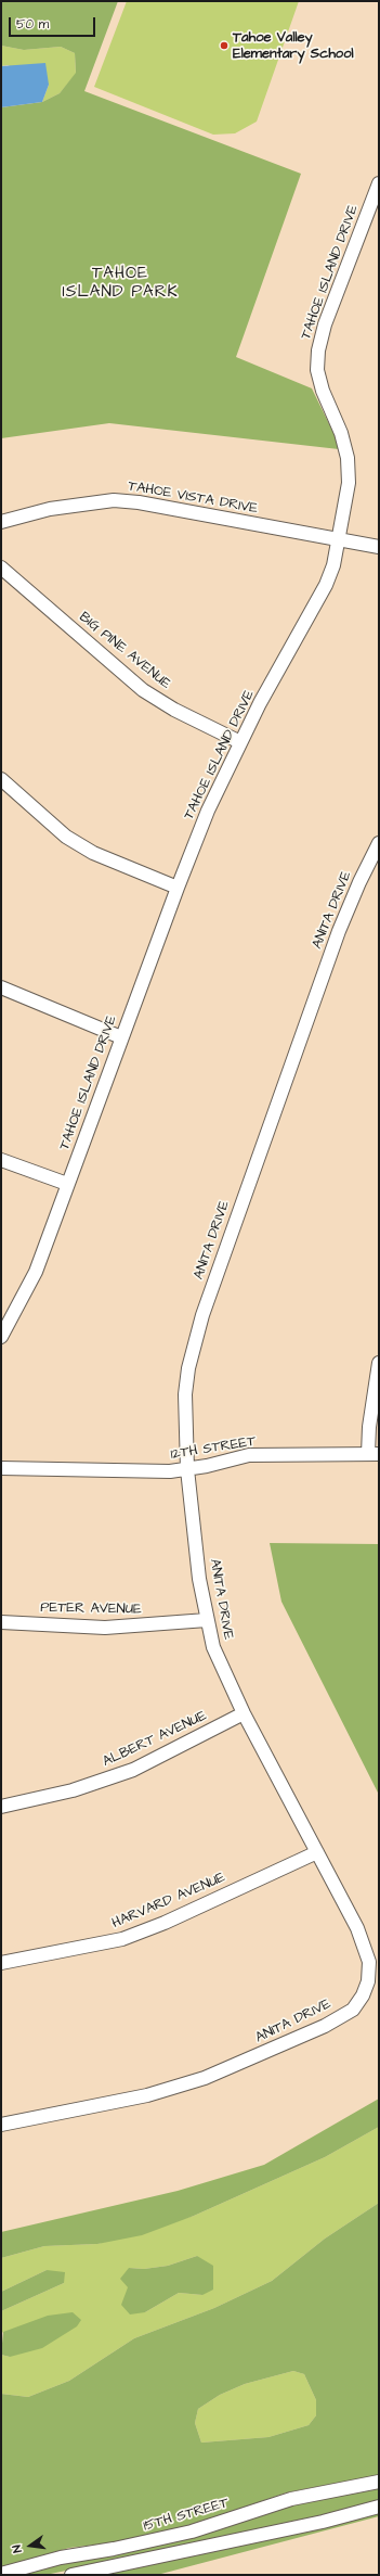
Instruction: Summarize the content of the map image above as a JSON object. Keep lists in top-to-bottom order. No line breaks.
{"streets":{"street":["TAHOE ISLAND DRIVE","TAHOE VISTA DRIVE","BIG PINE AVENUE","ANITA DRIVE","12TH STREET","PETER AVENUE","ALBERT AVENUE","HARVARD AVENUE","15TH STREET"]},"crossings":[["TAHOE ISLAND DRIVE","TAHOE VISTA DRIVE"],["TAHOE ISLAND DRIVE","BIG PINE AVENUE"],["ANITA DRIVE","12TH STREET"],["ANITA DRIVE","PETER AVENUE"],["ANITA DRIVE","ALBERT AVENUE"],["ANITA DRIVE","HARVARD AVENUE"]],"districts":["TAHOE ISLAND PARK"],"places":["Tahoe Valley Elementary School"],"scale_bar":"50 m","north":"left"}
